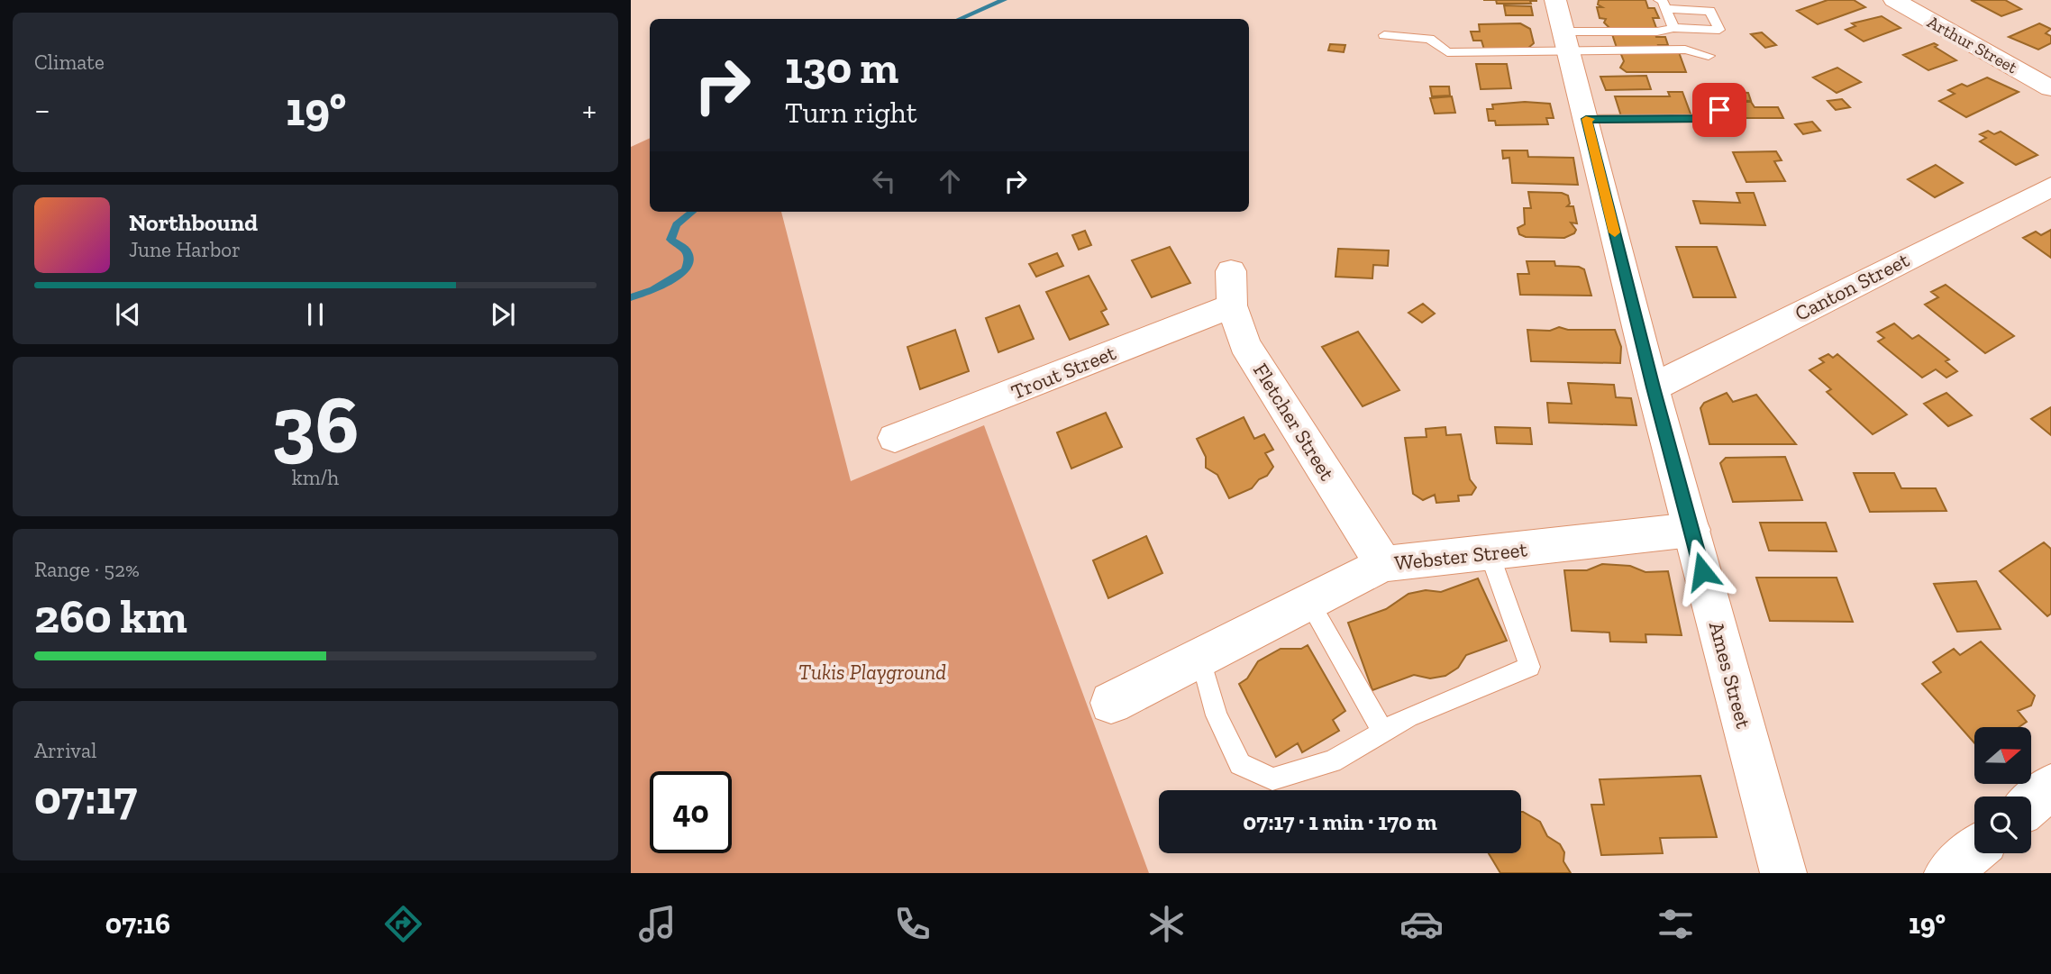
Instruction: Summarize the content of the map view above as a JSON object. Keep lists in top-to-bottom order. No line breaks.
{"streets":{"street":["Arthur Street","Canton Street","Trout Street","Fletcher Street","Webster Street","Ames Street"]},"crossings":[["Canton Street","Ames Street"],["Trout Street","Fletcher Street"],["Fletcher Street","Webster Street"],["Webster Street","Ames Street"]],"parks":["Tukis Playground"],"north":"right","page":{"tile":["Climate",["36","km/h"],["Range · 52%","260 km"],["Arrival","07:17"]],"turn":["130 m","Turn right"],"heat":["−","19°","+"],"song":["Northbound","June Harbor"],"limit":"40","trip":"07:17 · 1 min · 170 m","tabs":["07:16","19°"]}}
